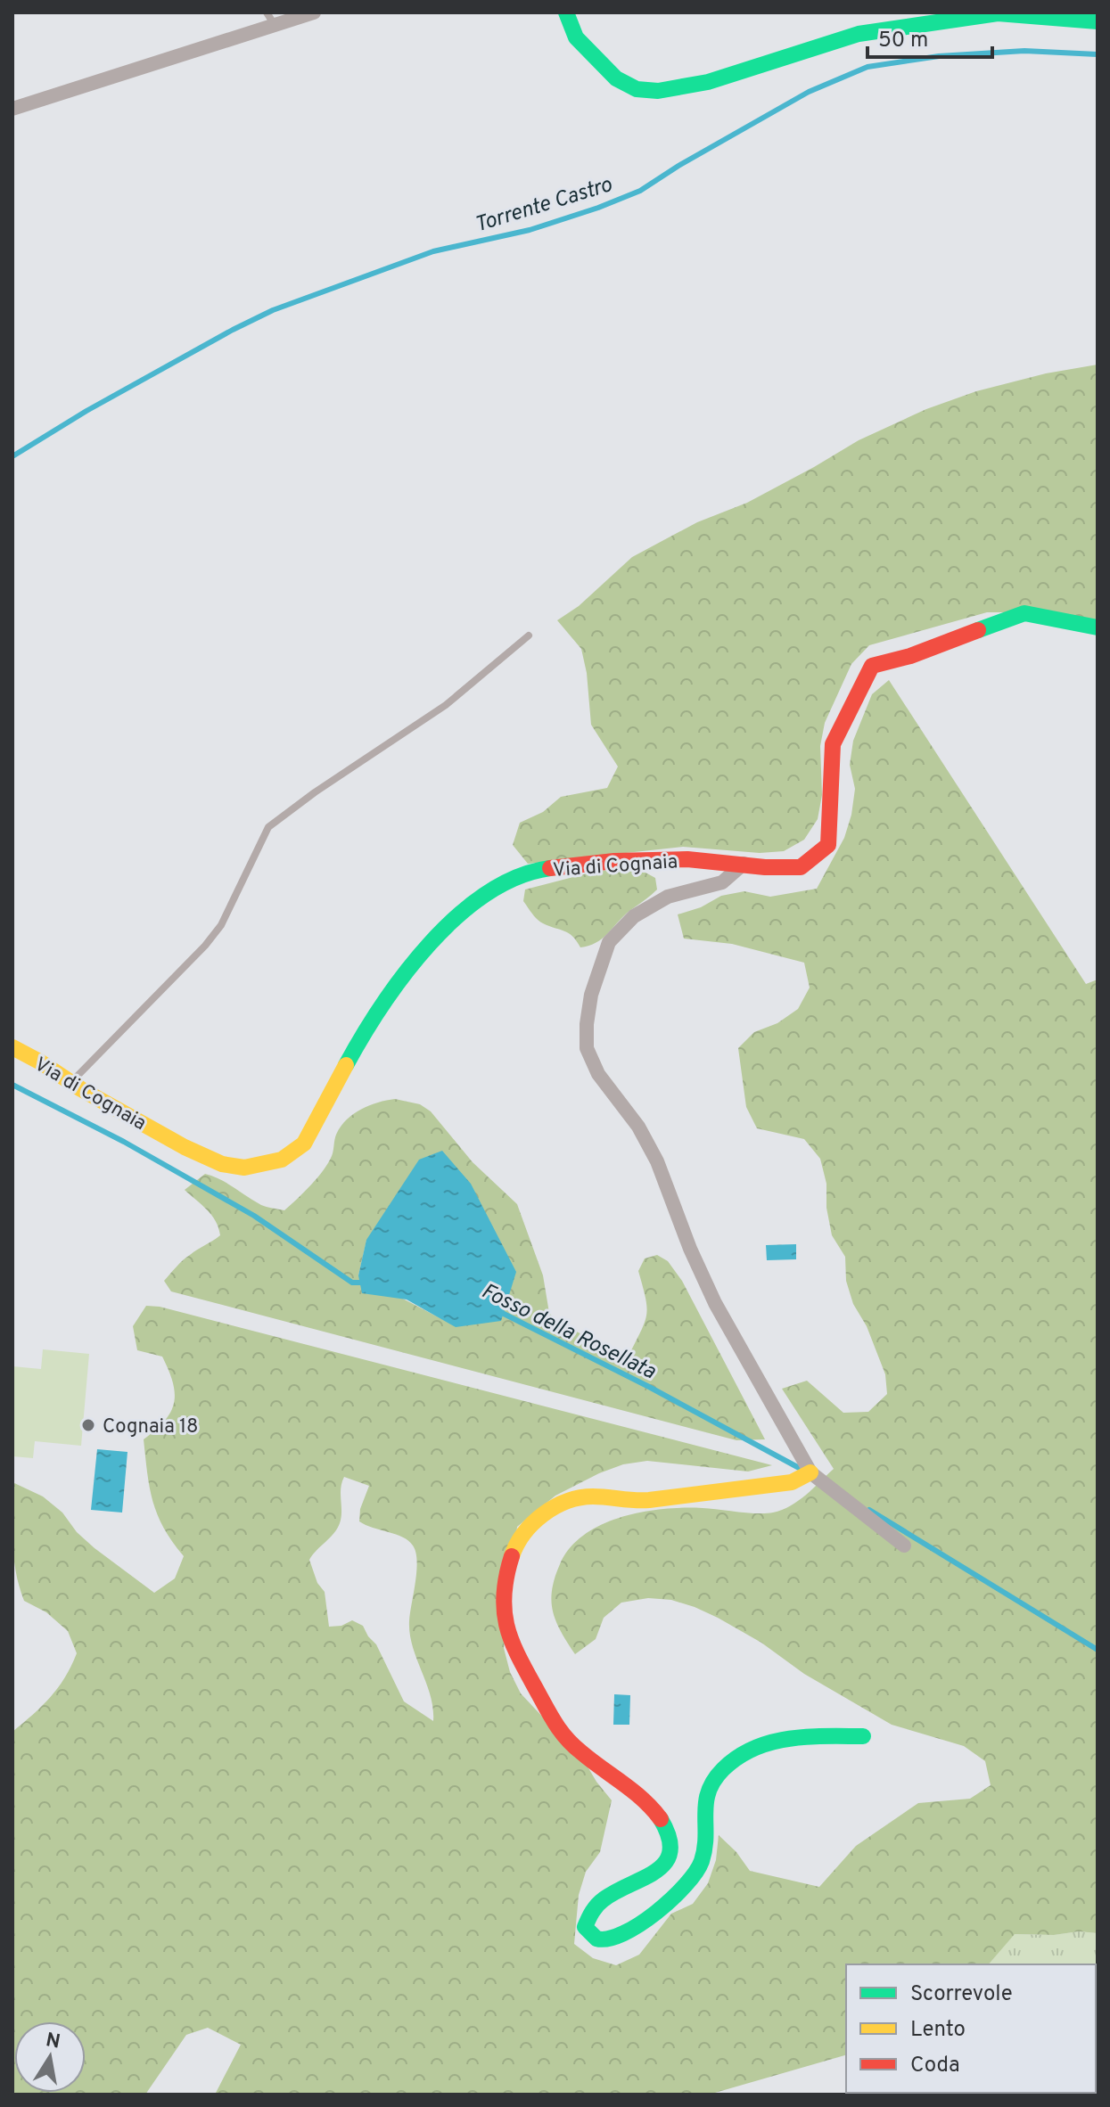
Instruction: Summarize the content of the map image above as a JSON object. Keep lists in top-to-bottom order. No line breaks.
{"streets":{"street":["Via di Cognaia"]},"water":["Torrente Castro","Fosso della Rosellata"],"places":["Cognaia 18"],"legend":["Scorrevole","Lento","Coda"],"scale_bar":"50 m","north":"top"}
